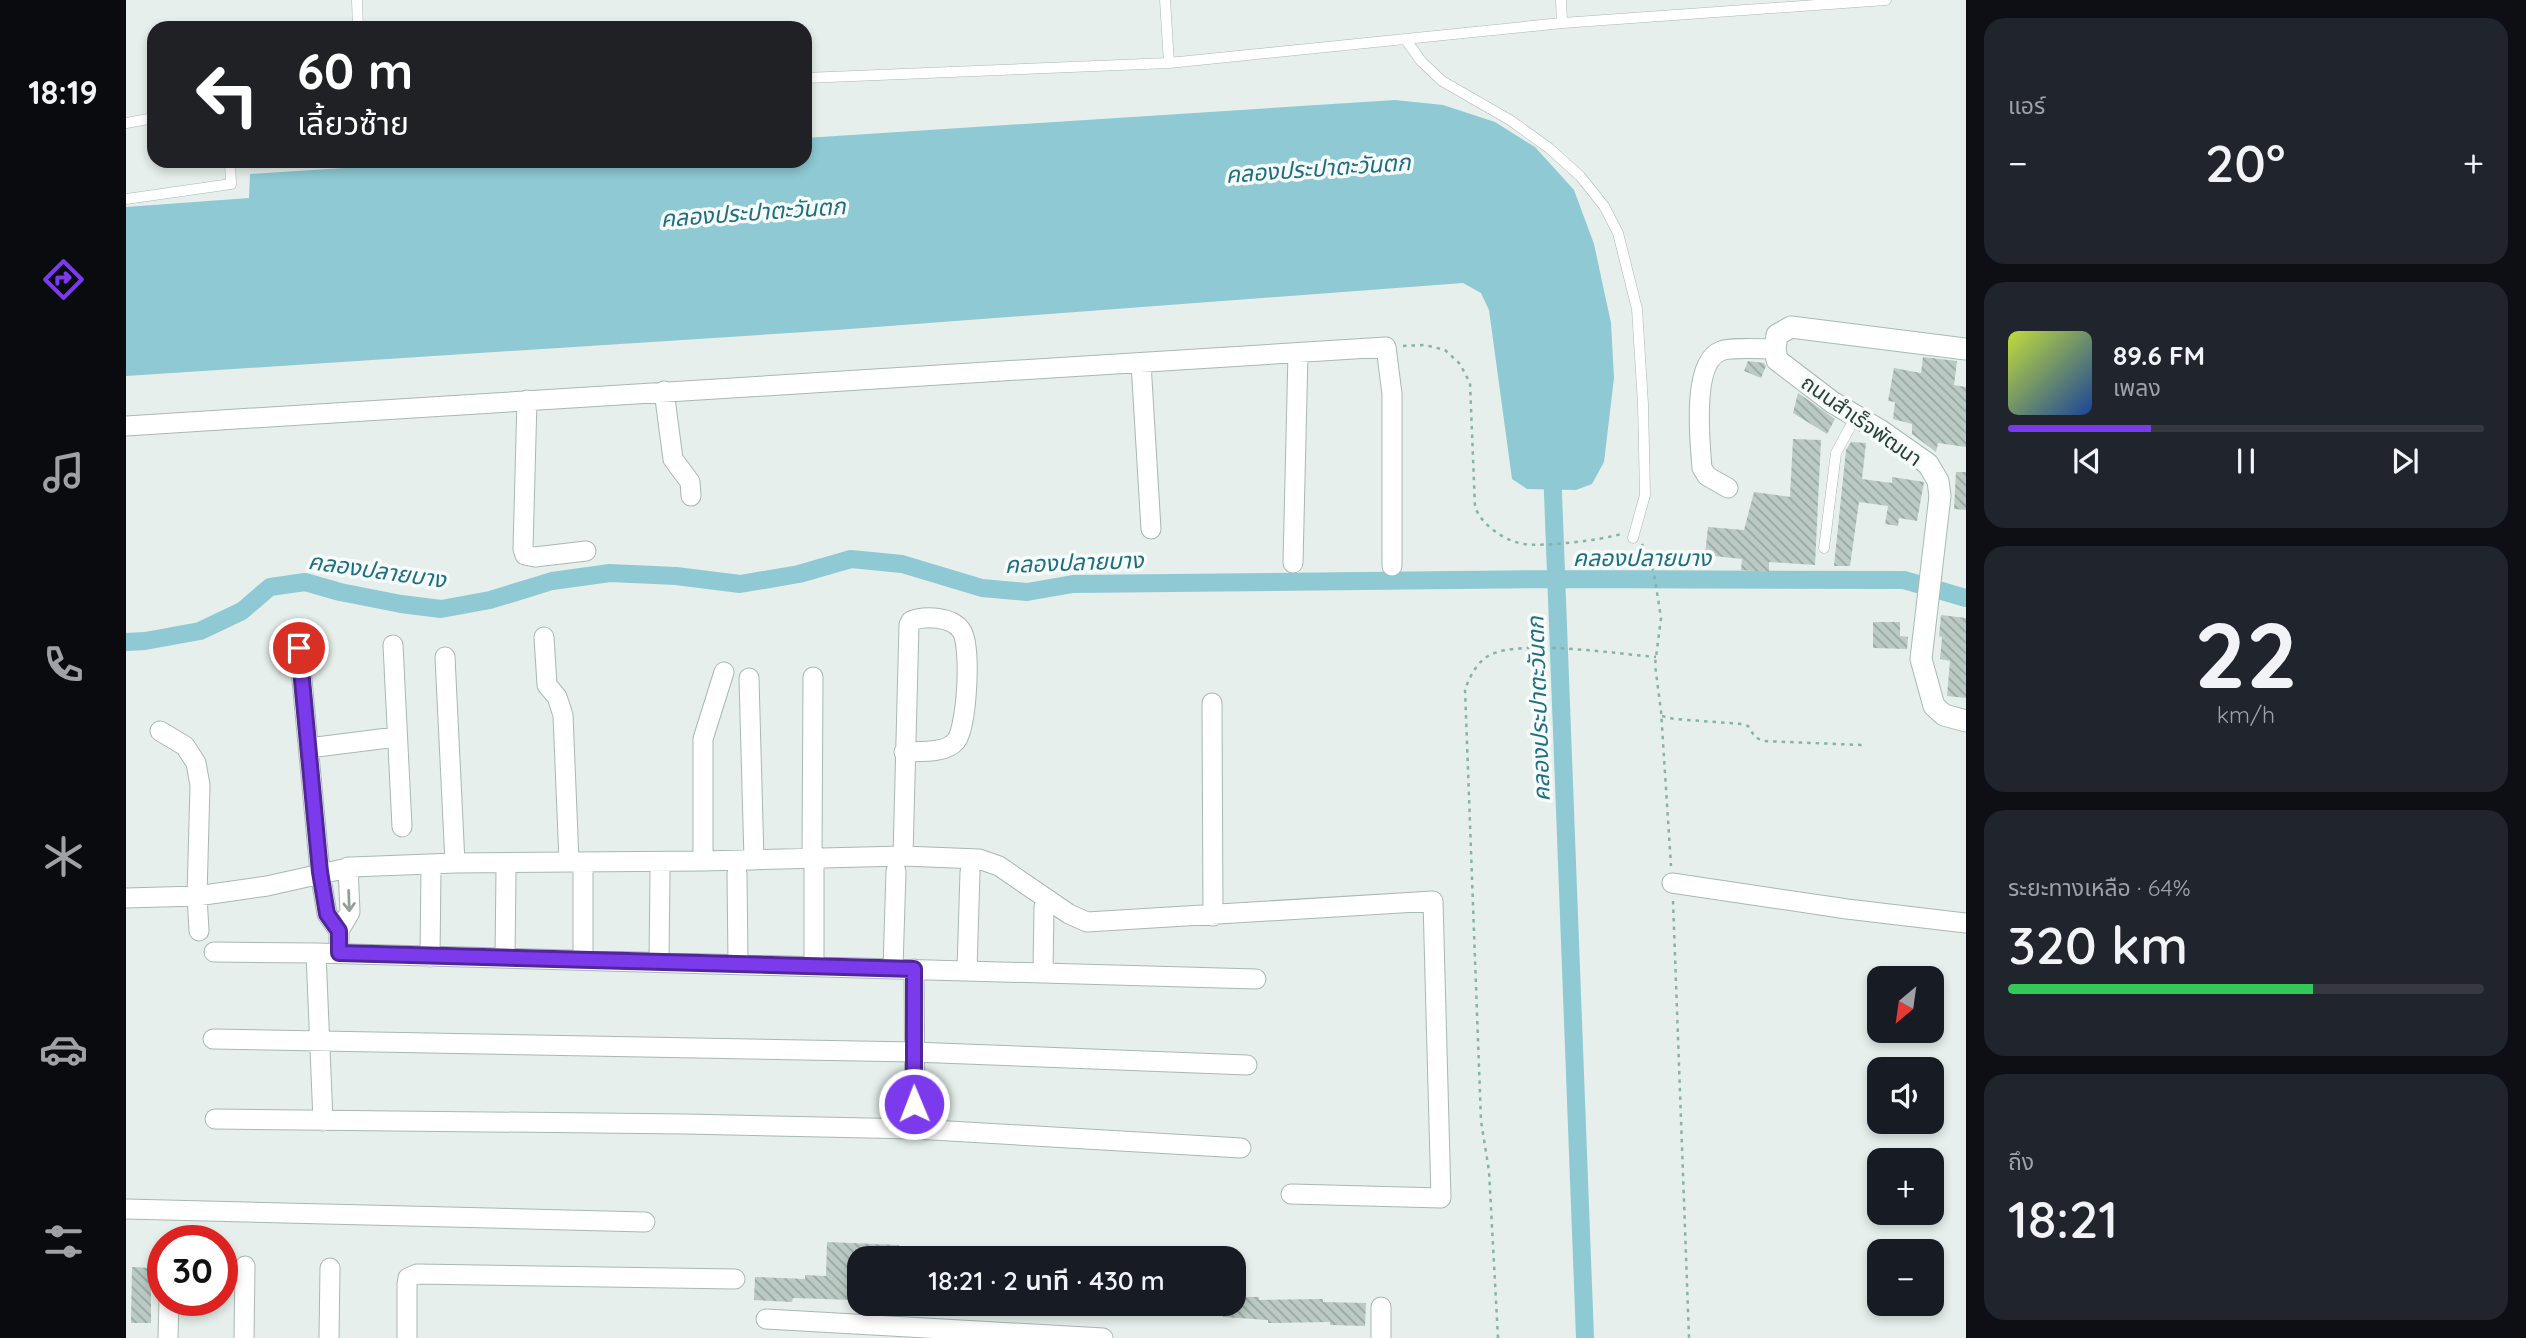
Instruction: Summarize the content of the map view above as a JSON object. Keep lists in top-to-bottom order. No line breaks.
{"streets":{"street":["ถนนสำเร็จพัฒนา"]},"water":["คลองประปาตะวันตก","คลองปลายบาง"],"north":"bottom left","page":{"tabs":"18:19","tile":["แอร์",["22","km/h"],["ระยะทางเหลือ · 64%","320 km"],["ถึง","18:21"]],"turn":["60 m","เลี้ยวซ้าย"],"heat":["−","20°","+"],"song":["89.6 FM","เพลง"],"map_buttons":["+","−"],"limit":"30","trip":"18:21 · 2 นาที · 430 m"}}
